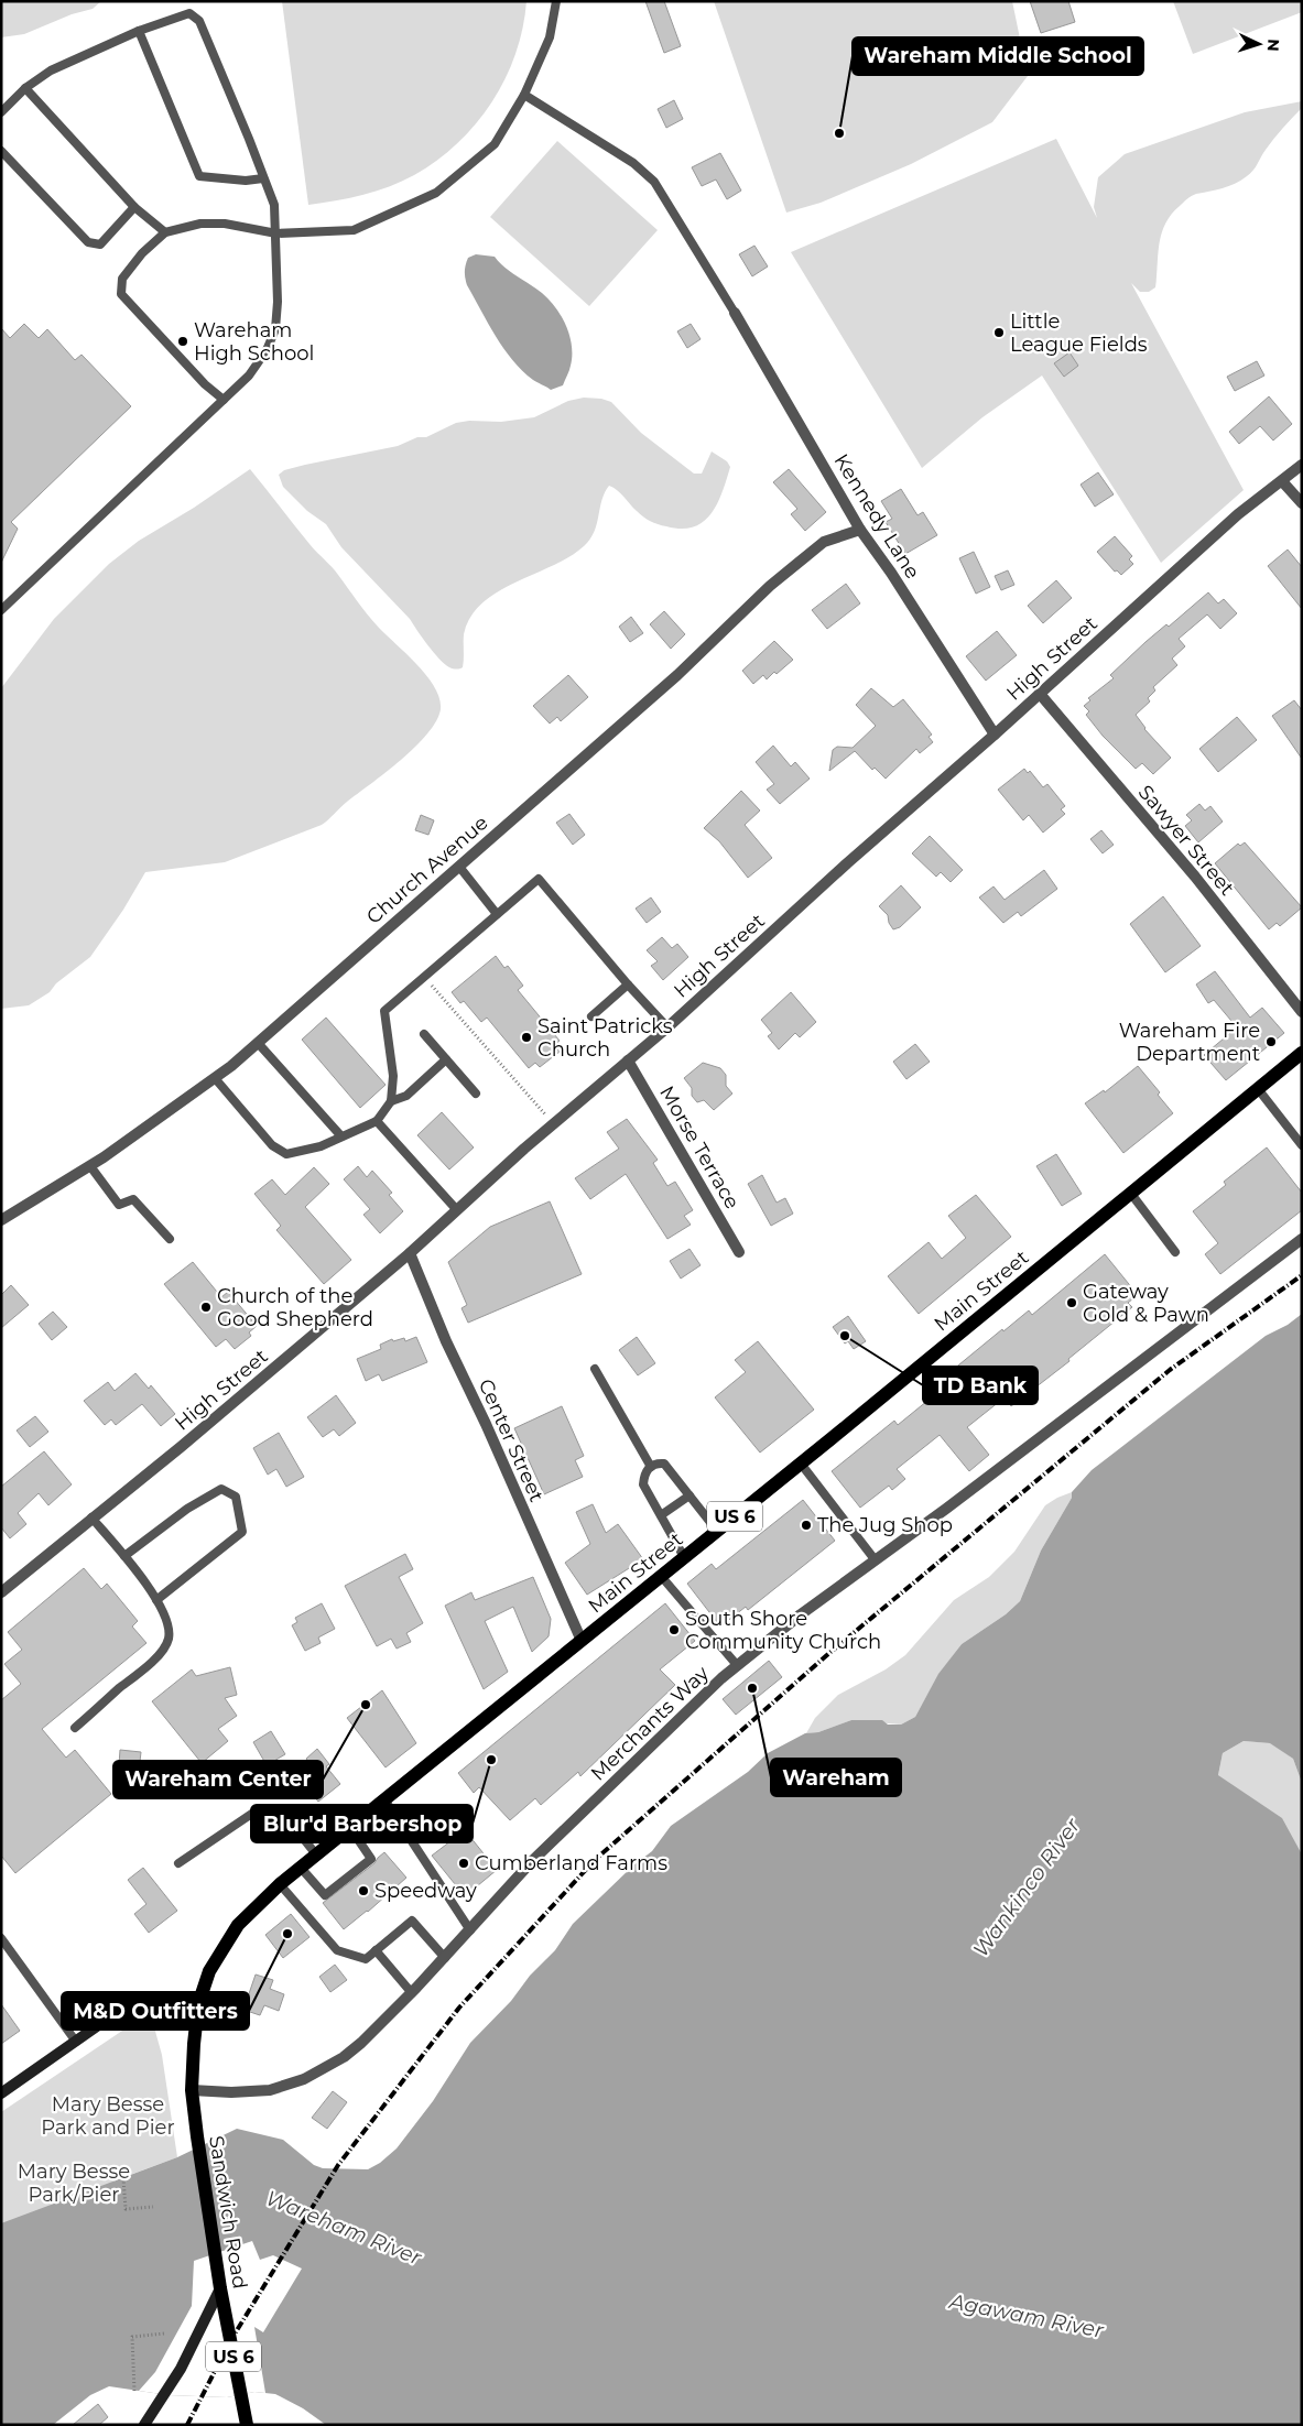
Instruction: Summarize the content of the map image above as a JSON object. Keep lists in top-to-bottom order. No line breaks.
{"streets":{"main road":["Main Street","US 6","Sandwich Road"],"street":["Kennedy Lane","High Street","Sawyer Street","Church Avenue","Morse Terrace","Center Street","Merchants Way"]},"crossings":[["Kennedy Lane","High Street"],["Kennedy Lane","Church Avenue"],["High Street","Sawyer Street"],["High Street","Morse Terrace"],["High Street","Center Street"],["Main Street","Center Street"],["Main Street","Sandwich Road"],["Merchants Way","Sandwich Road"]],"water":["Wankinco River","Wareham River","Agawam River"],"parks":["Mary Besse Park and Pier","Mary Besse Park/Pier"],"places":["Wareham Middle School","Little League Fields","Wareham High School","Saint Patricks Church","Wareham Fire Department","Gateway Gold & Pawn","Church of the Good Shepherd","TD Bank","The Jug Shop","South Shore Community Church","Wareham","Wareham Center","Blur'd Barbershop","Cumberland Farms","Speedway","M&D Outfitters"],"north":"right"}
